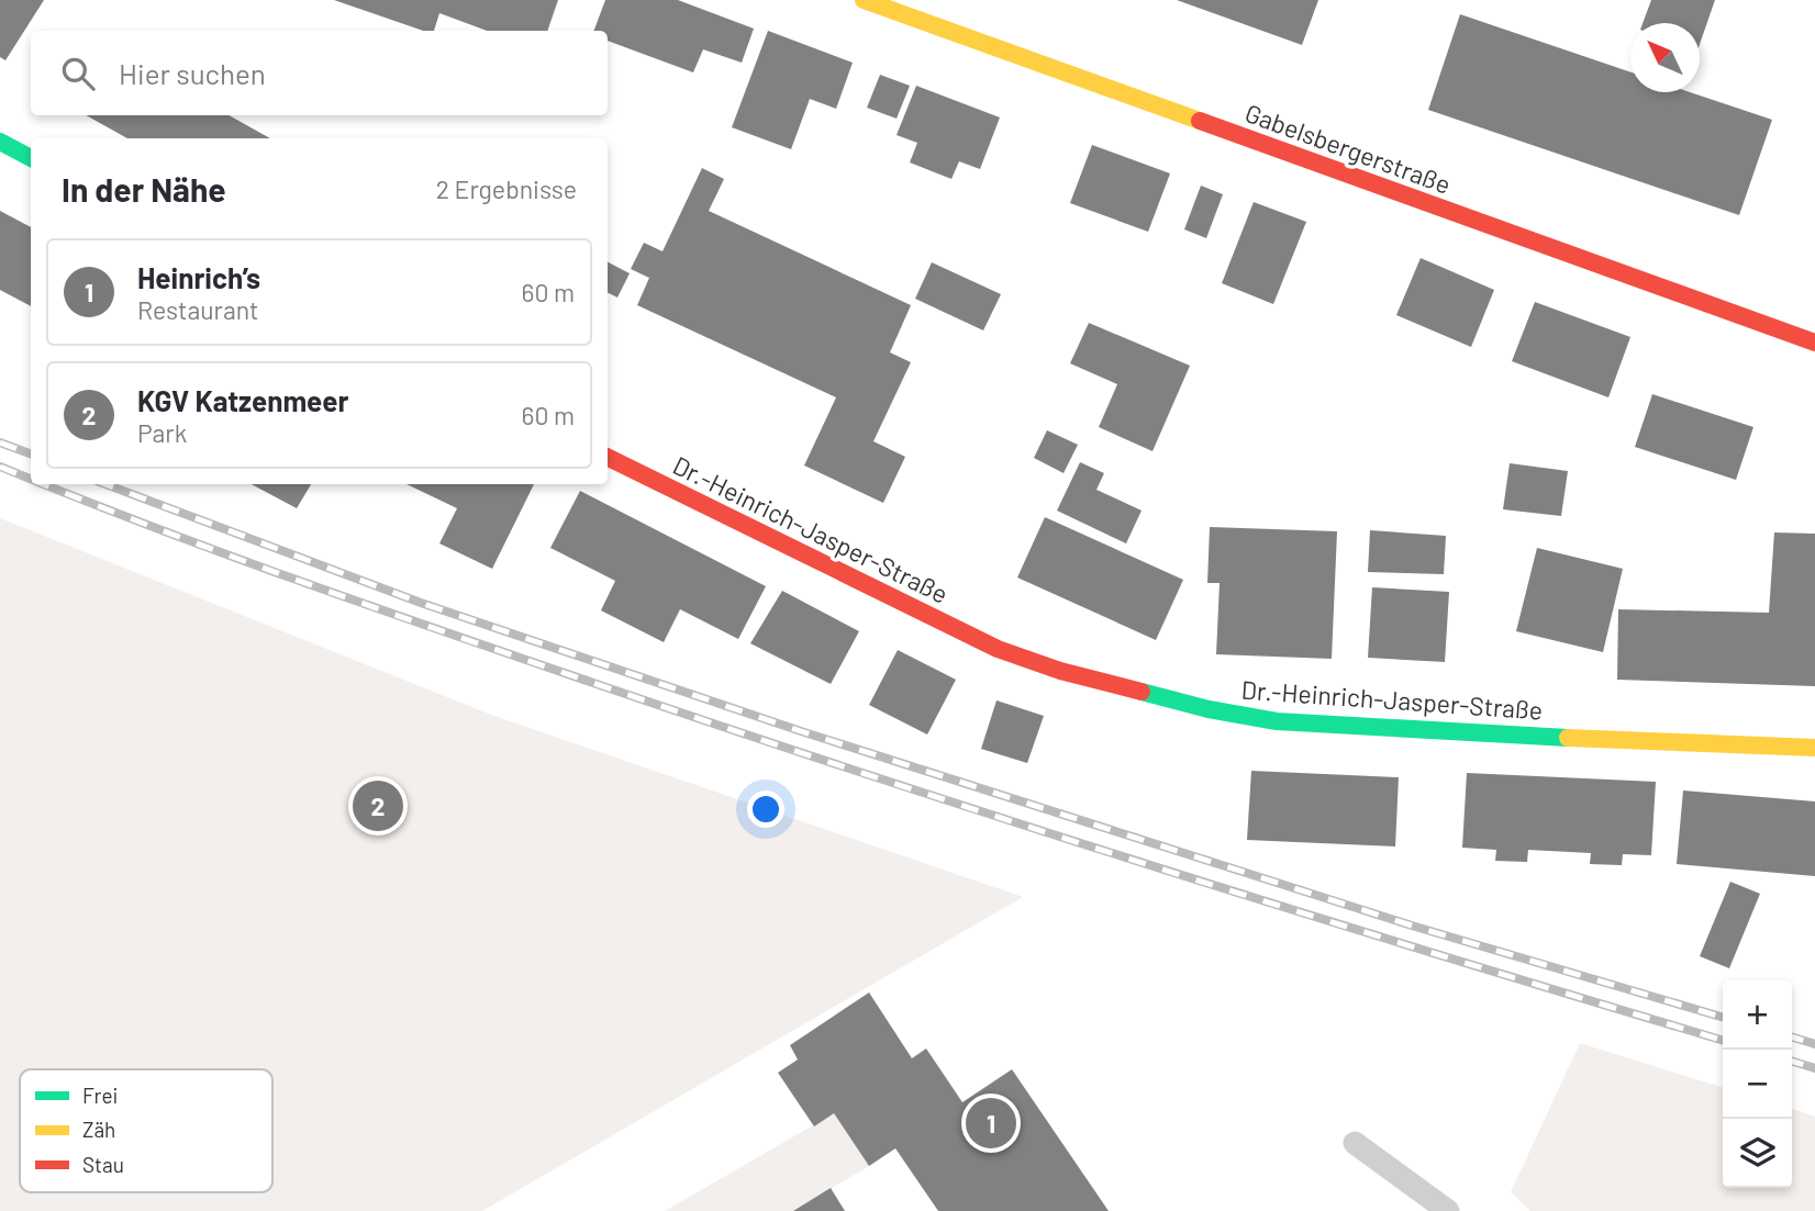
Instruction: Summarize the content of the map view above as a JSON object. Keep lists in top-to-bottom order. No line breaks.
{"streets":{"street":["Gabelsbergerstraße","Dr.-Heinrich-Jasper-Straße"]},"legend":["Frei","Zäh","Stau"],"north":"top left","page":{"search":"Hier suchen","heading":["In der Nähe","2 Ergebnisse"],"list":[{"mark":"1","name":"Heinrich’s","note":"Restaurant","value":"60 m"},{"mark":"2","name":"KGV Katzenmeer","note":"Park","value":"60 m"}],"pins":["2","1"],"map_buttons":["+","−"]}}
